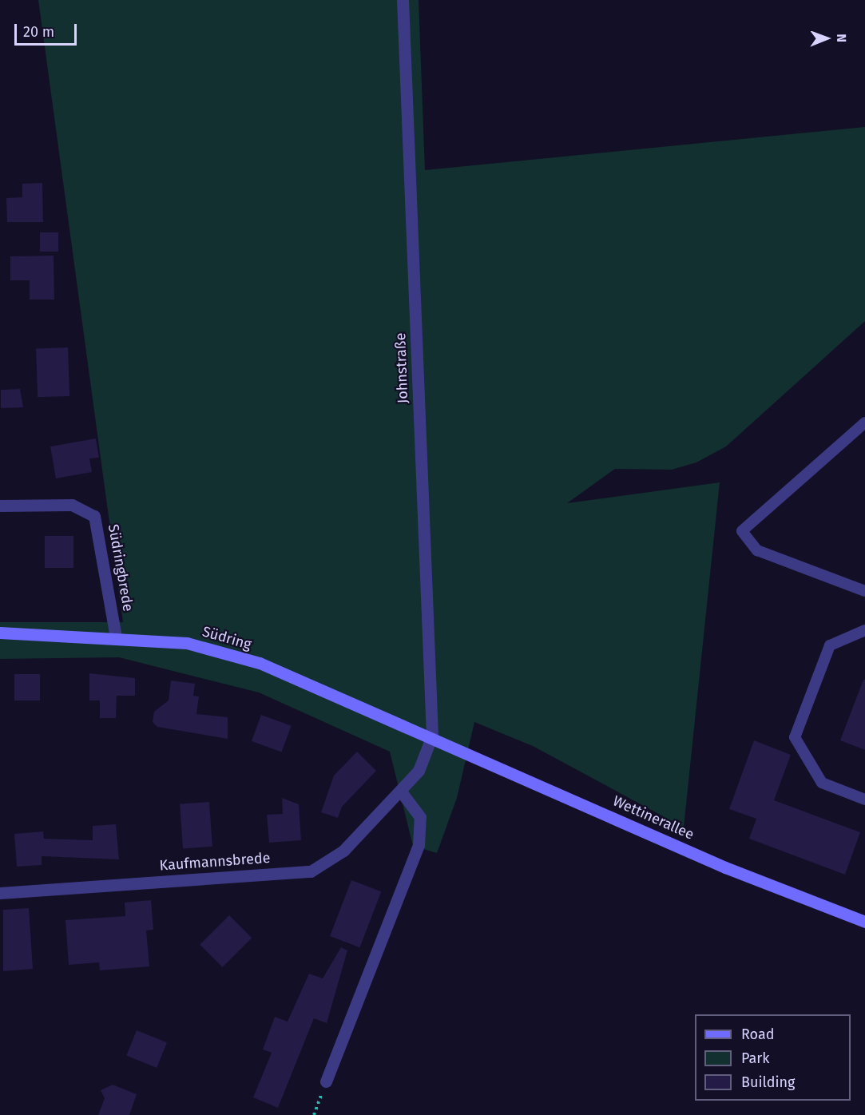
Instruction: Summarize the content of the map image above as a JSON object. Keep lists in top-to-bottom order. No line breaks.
{"streets":{"street":["Johnstraße","Südringbrede","Südring","Wettinerallee","Kaufmannsbrede"]},"crossings":[["Johnstraße","Südring"],["Johnstraße","Wettinerallee"],["Johnstraße","Kaufmannsbrede"],["Südringbrede","Südring"],["Südring","Wettinerallee"],["Südring","Kaufmannsbrede"],["Wettinerallee","Kaufmannsbrede"]],"legend":["Road","Park","Building"],"scale_bar":"20 m","north":"right"}
